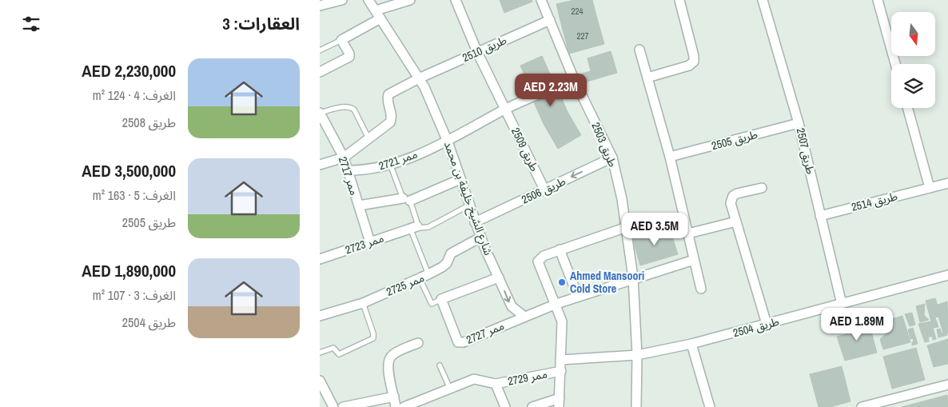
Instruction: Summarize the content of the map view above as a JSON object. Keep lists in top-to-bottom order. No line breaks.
{"streets":{"street":["طريق 2510","طريق 2505","طريق 2503","طريق 2509","طريق 2507","ممر 2721","ممر 2717","طريق 2506","شارع الشيخ خليفة بن محمد","طريق 2514","ممر 2723","ممر 2725","طريق 2504","ممر 2727","ممر 2729"]},"crossings":[["طريق 2510","طريق 2503"],["طريق 2510","طريق 2509"],["طريق 2510","شارع الشيخ خليفة بن محمد"],["طريق 2505","طريق 2507"],["طريق 2503","ممر 2721"],["طريق 2503","طريق 2506"],["طريق 2503","طريق 2504"],["طريق 2509","ممر 2721"],["طريق 2509","طريق 2506"],["طريق 2507","طريق 2514"],["طريق 2507","طريق 2504"],["ممر 2721","ممر 2717"],["ممر 2721","شارع الشيخ خليفة بن محمد"],["ممر 2717","ممر 2723"],["طريق 2506","شارع الشيخ خليفة بن محمد"],["شارع الشيخ خليفة بن محمد","ممر 2723"],["شارع الشيخ خليفة بن محمد","ممر 2725"],["شارع الشيخ خليفة بن محمد","ممر 2727"]],"places":["Ahmed Mansoori Cold Store"],"house_numbers":["224","227"],"north":"bottom","page":{"heading":"العقارات: 3","list":[{"name":"AED 2,230,000","note":"الغرف: 4 · 124 m² · طريق 2508"},{"name":"AED 3,500,000","note":"الغرف: 5 · 163 m² · طريق 2505"},{"name":"AED 1,890,000","note":"الغرف: 3 · 107 m² · طريق 2504"}],"price":["AED 2.23M","AED 3.5M","AED 1.89M"]}}
